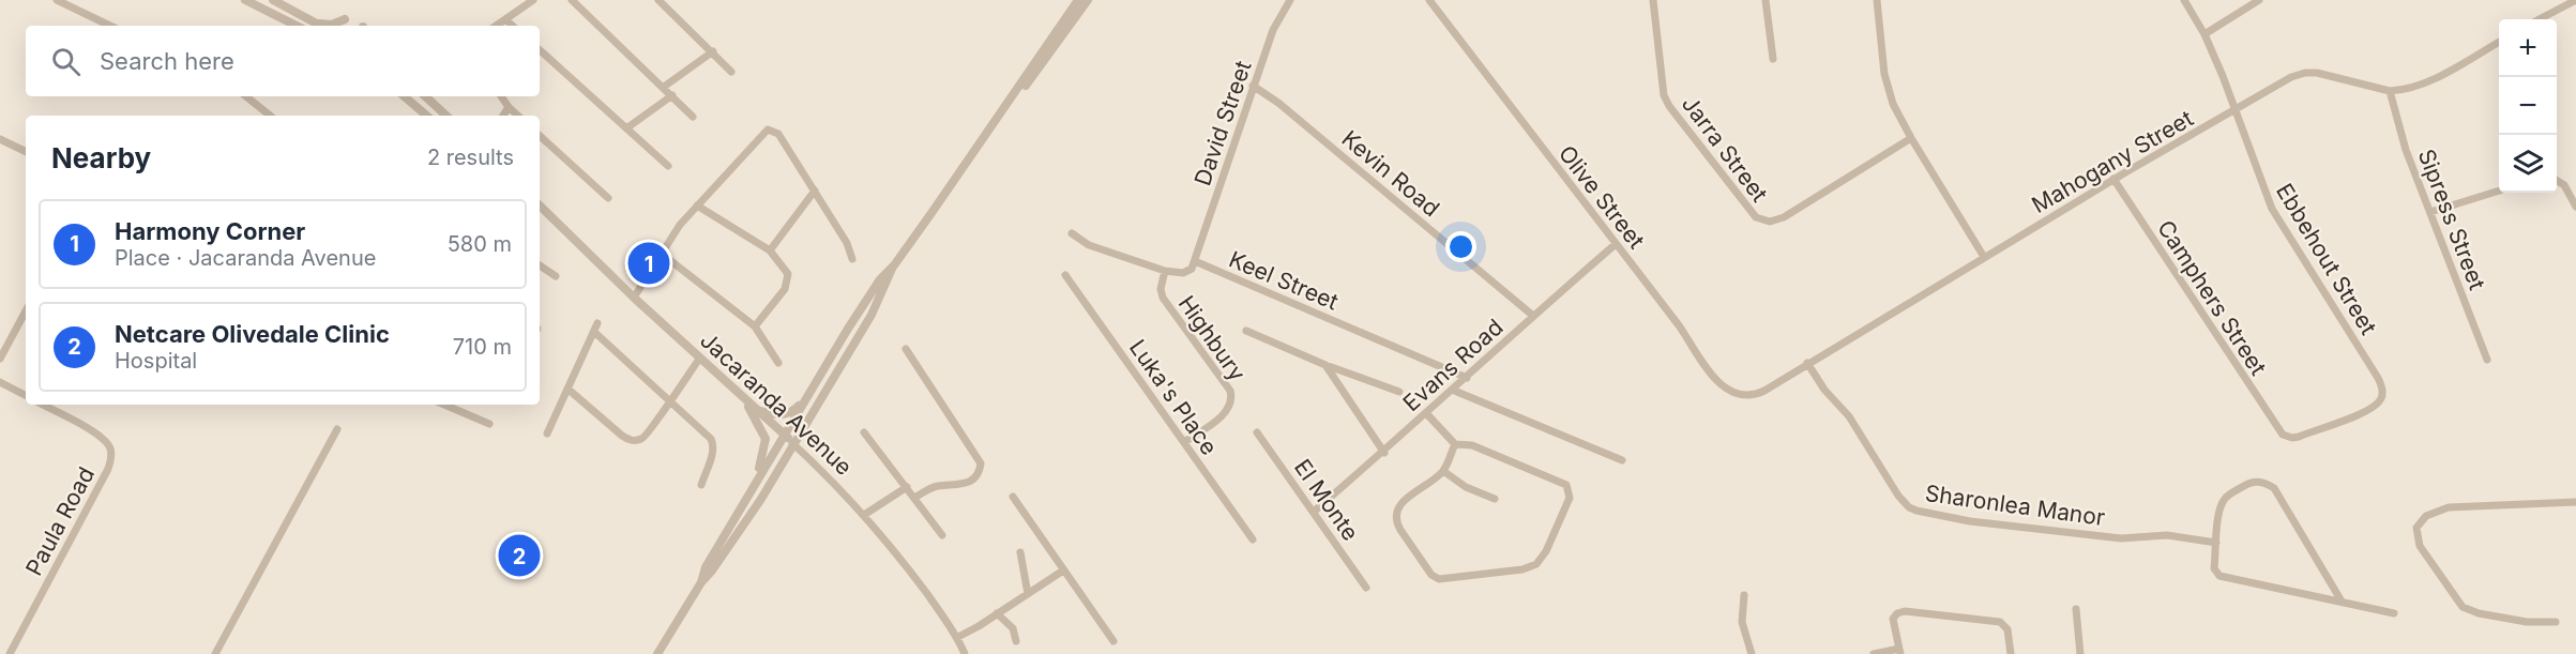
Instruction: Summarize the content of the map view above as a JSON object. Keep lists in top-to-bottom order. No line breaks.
{"streets":{"street":["David Street","Jarra Street","Mahogany Street","Kevin Road","Olive Street","Sipress Street","Ebbehout Street","Keel Street","Camphers Street","Highbury","Evans Road","Luka's Place","Jacaranda Avenue","El Monte","Sharonlea Manor","Paula Road"]},"crossings":[["David Street","Kevin Road"],["David Street","Keel Street"],["Mahogany Street","Olive Street"],["Mahogany Street","Sipress Street"],["Mahogany Street","Ebbehout Street"],["Mahogany Street","Camphers Street"],["Mahogany Street","Sharonlea Manor"],["Kevin Road","Evans Road"],["Olive Street","Evans Road"],["Ebbehout Street","Camphers Street"],["Keel Street","Highbury"],["Keel Street","Evans Road"],["Highbury","Luka's Place"],["Evans Road","El Monte"]],"page":{"map_buttons":["+","−"],"search":"Search here","heading":["Nearby","2 results"],"list":[{"mark":"1","name":"Harmony Corner","note":"Place · Jacaranda Avenue","value":"580 m"},{"mark":"2","name":"Netcare Olivedale Clinic","note":"Hospital","value":"710 m"}],"pins":["1","2"]}}
